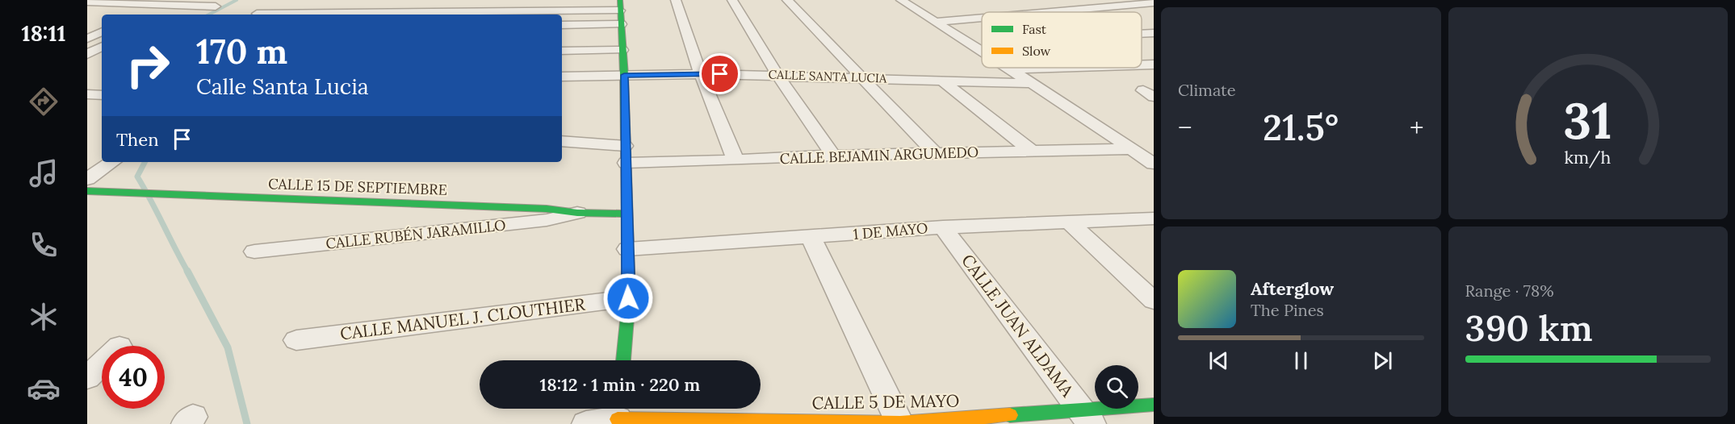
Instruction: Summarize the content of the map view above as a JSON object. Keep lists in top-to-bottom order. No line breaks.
{"streets":{"street":["CALLE SANTA LUCIA","CALLE BEJAMIN ARGUMEDO","CALLE 15 DE SEPTIEMBRE","1 DE MAYO","CALLE RUBÉN JARAMILLO","CALLE MANUEL J. CLOUTHIER","CALLE JUAN ALDAMA","CALLE 5 DE MAYO"]},"crossings":[["CALLE 15 DE SEPTIEMBRE","CALLE RUBÉN JARAMILLO"],["1 DE MAYO","CALLE JUAN ALDAMA"],["CALLE JUAN ALDAMA","CALLE 5 DE MAYO"]],"legend":["Fast","Slow"],"page":{"tabs":"18:11","tile":["Climate",["Range · 78%","390 km"]],"turn":["170 m","Calle Santa Lucia"],"heat":["−","21.5°","+"],"then":"Then","song":["Afterglow","The Pines"],"limit":"40","trip":"18:12 · 1 min · 220 m","gauge":["31","km/h"]}}
